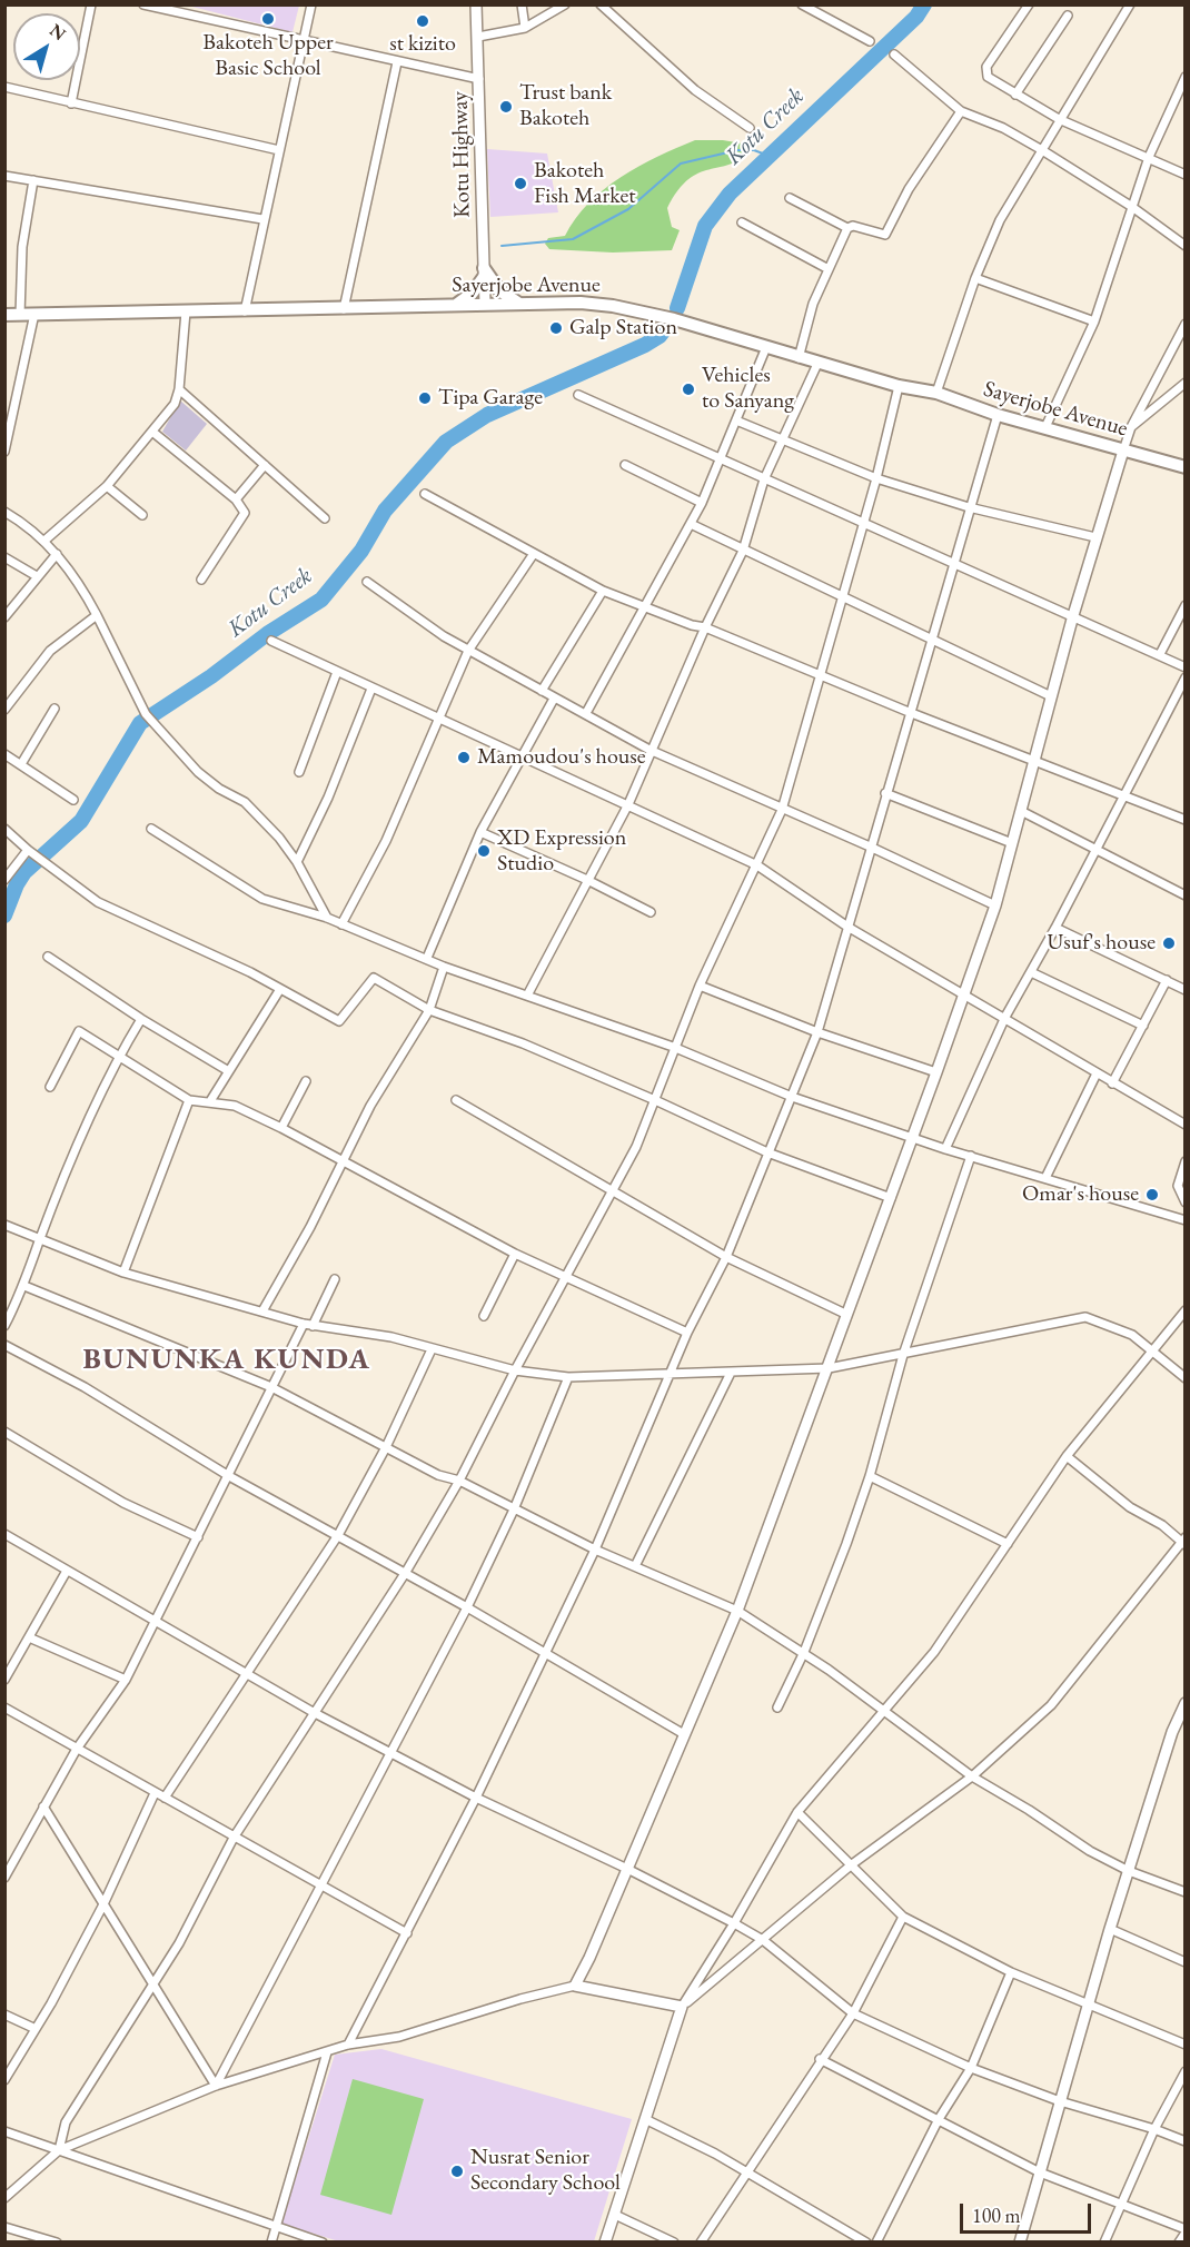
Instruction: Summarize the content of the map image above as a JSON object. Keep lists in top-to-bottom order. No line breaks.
{"streets":{"main road":["Sayerjobe Avenue"],"street":["Kotu Highway"]},"crossings":[["Kotu Highway","Sayerjobe Avenue"]],"districts":["BUNUNKA KUNDA"],"water":["Kotu Creek"],"places":["Bakoteh Upper Basic School","st kizito","Trust bank Bakoteh","Bakoteh Fish Market","Galp Station","Vehicles to Sanyang","Tipa Garage","Mamoudou's house","XD Expression Studio","Usuf's house","Omar's house","Nusrat Senior Secondary School"],"scale_bar":"100 m","north":"top right"}
